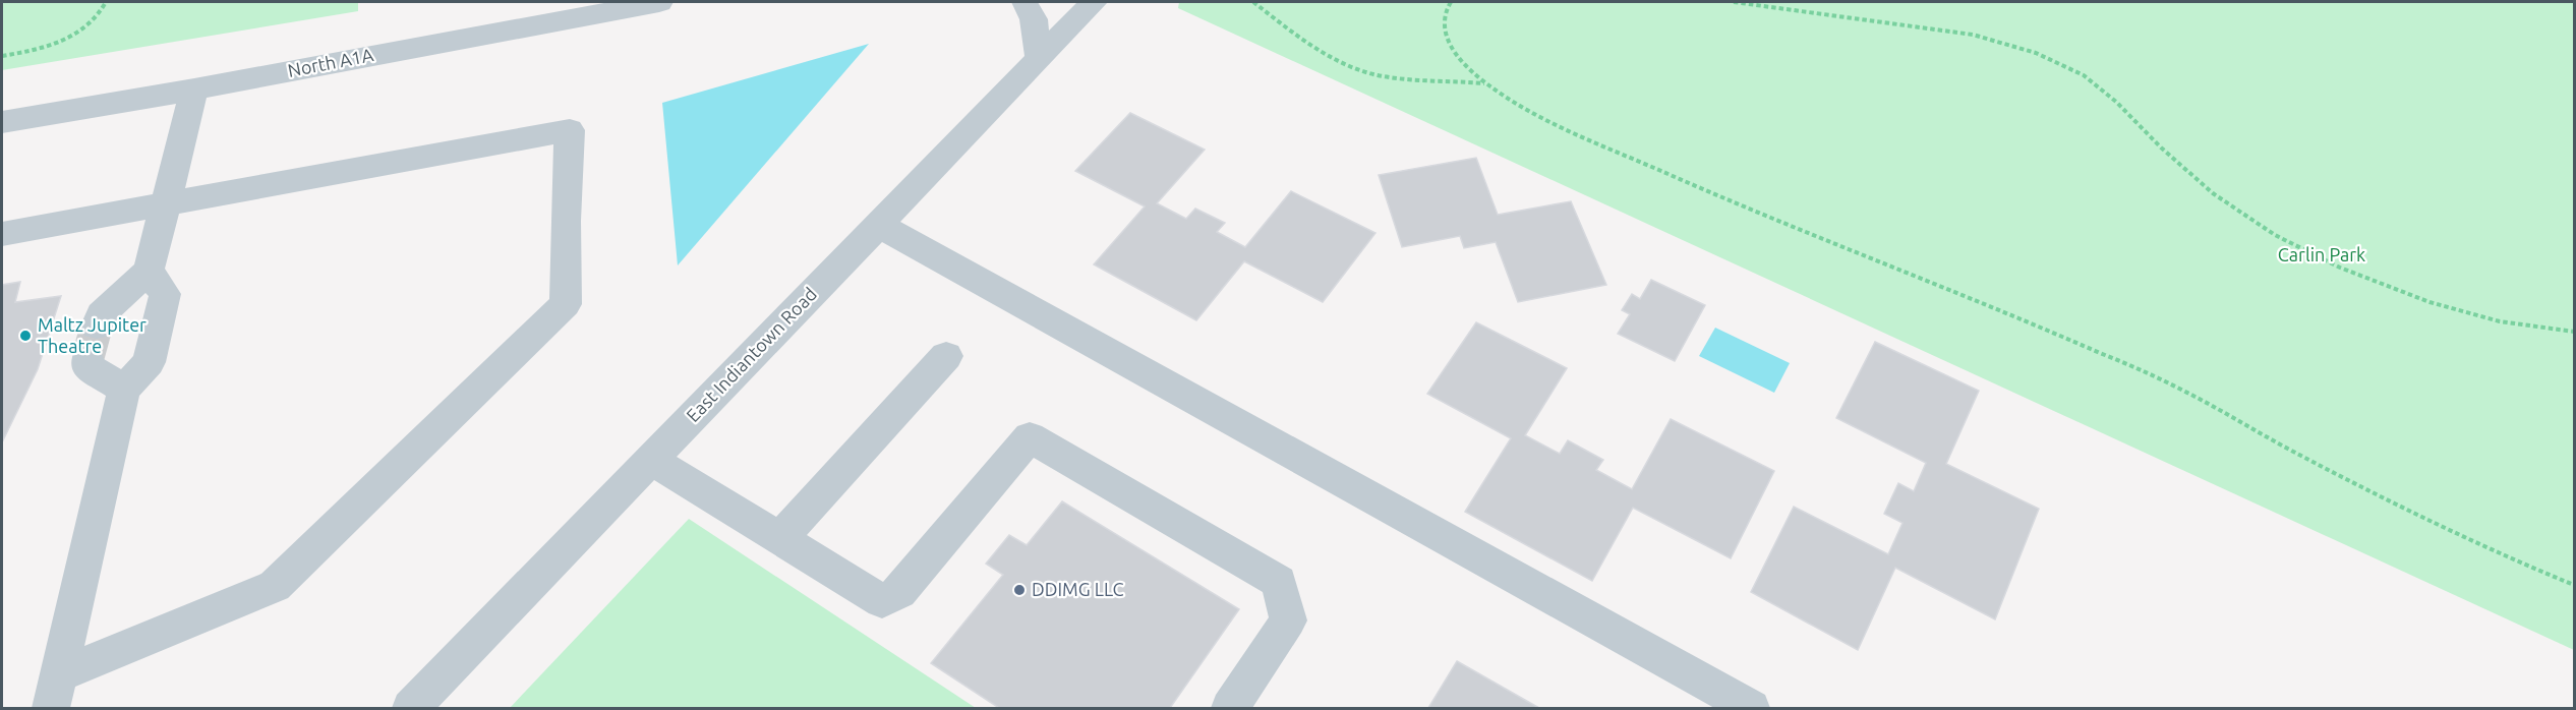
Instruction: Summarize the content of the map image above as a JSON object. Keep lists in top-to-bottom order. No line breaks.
{"streets":{"street":["North A1A","East Indiantown Road"]},"parks":["Carlin Park"],"places":["Maltz Jupiter Theatre","DDIMG LLC"]}
